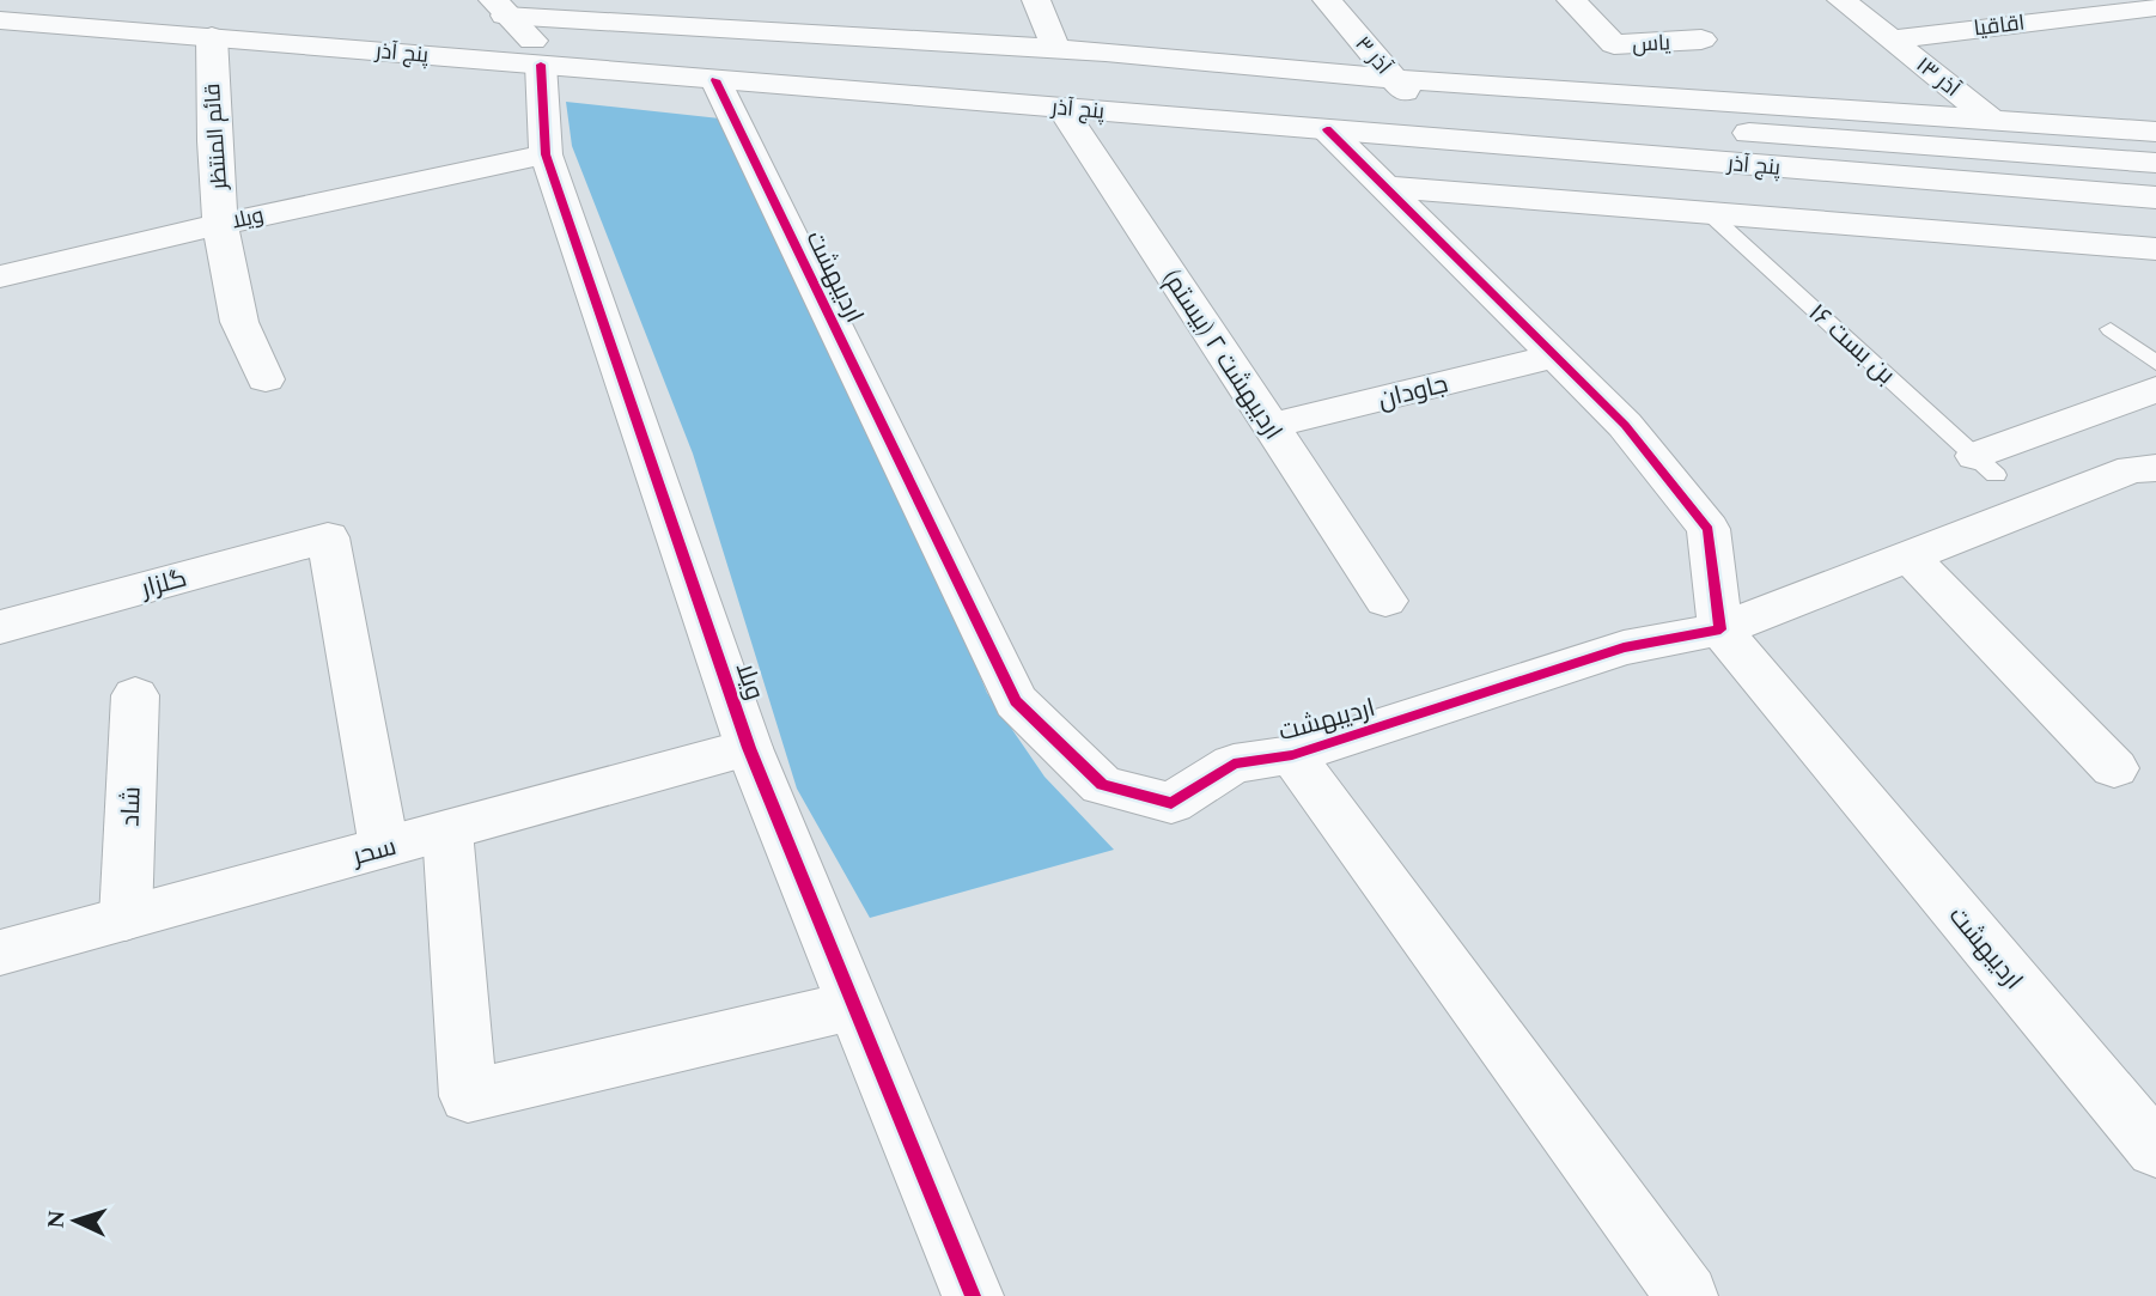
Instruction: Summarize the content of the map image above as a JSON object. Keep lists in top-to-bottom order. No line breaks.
{"streets":{"street":["اقاقیا","یاس","پنج آذر","آذر ۳","۱۳ آذر","قائم المنتظر","ویلا","اردیبهشت","اردیبهشت ۲ (بیستم)","جاودان","گلزار","شاد","سحر"],"lane":["بن بست ۱۶"]},"crossings":[["اقاقیا","۱۳ آذر"],["پنج آذر","آذر ۳"],["پنج آذر","۱۳ آذر"],["پنج آذر","قائم المنتظر"],["پنج آذر","ویلا"],["پنج آذر","اردیبهشت"],["پنج آذر","اردیبهشت ۲ (بیستم)"],["قائم المنتظر","ویلا"],["ویلا","سحر"],["اردیبهشت ۲ (بیستم)","جاودان"],["گلزار","سحر"],["شاد","سحر"]],"north":"left"}
